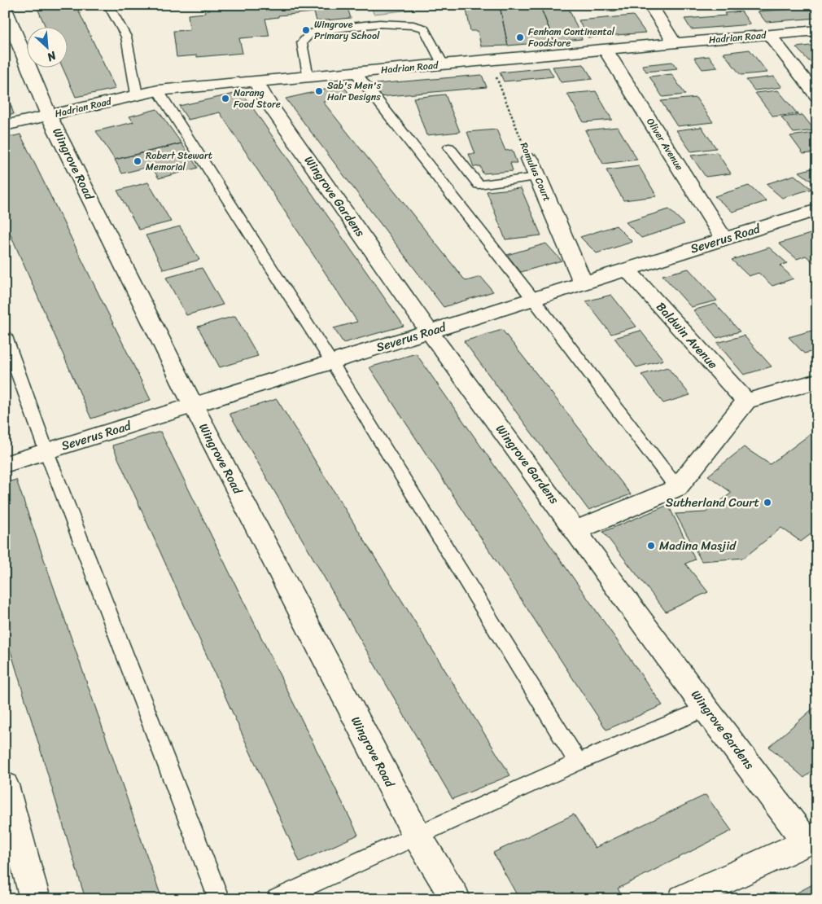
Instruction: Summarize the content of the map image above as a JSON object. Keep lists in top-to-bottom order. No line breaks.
{"streets":{"street":["Hadrian Road","Oliver Avenue","Wingrove Road","Romulus Court","Wingrove Gardens","Severus Road","Baldwin Avenue"]},"crossings":[["Hadrian Road","Oliver Avenue"],["Hadrian Road","Wingrove Road"],["Hadrian Road","Romulus Court"],["Hadrian Road","Wingrove Gardens"],["Oliver Avenue","Severus Road"],["Wingrove Road","Severus Road"],["Romulus Court","Severus Road"],["Wingrove Gardens","Severus Road"],["Severus Road","Baldwin Avenue"]],"places":["Wingrove Primary School","Fenham Continental Foodstore","Sab's Men's Hair Designs","Narang Food Store","Robert Stewart Memorial","Sutherland Court","Madina Masjid"],"north":"bottom right"}
